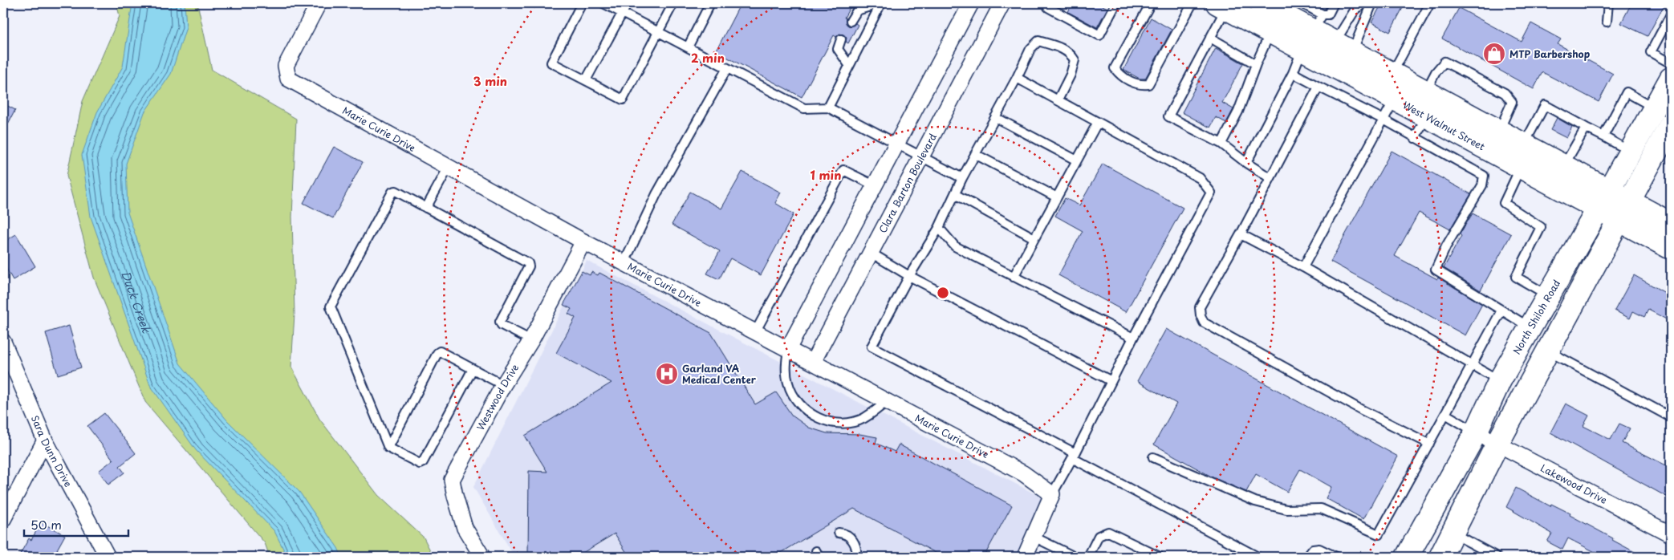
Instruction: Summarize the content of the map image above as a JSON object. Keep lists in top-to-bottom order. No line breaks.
{"streets":{"main road":["West Walnut Street","North Shiloh Road"],"street":["Marie Curie Drive","Clara Barton Boulevard","Westwood Drive","Sara Dunn Drive","Lakewood Drive"]},"crossings":[["West Walnut Street","North Shiloh Road"],["Marie Curie Drive","Clara Barton Boulevard"],["Marie Curie Drive","Westwood Drive"],["North Shiloh Road","Lakewood Drive"]],"water":["Duck Creek"],"places":{"shop":["MTP Barbershop"],"hospital":["Garland VA Medical Center"]},"scale_bar":"50 m","rings":["2 min","3 min","1 min"]}
